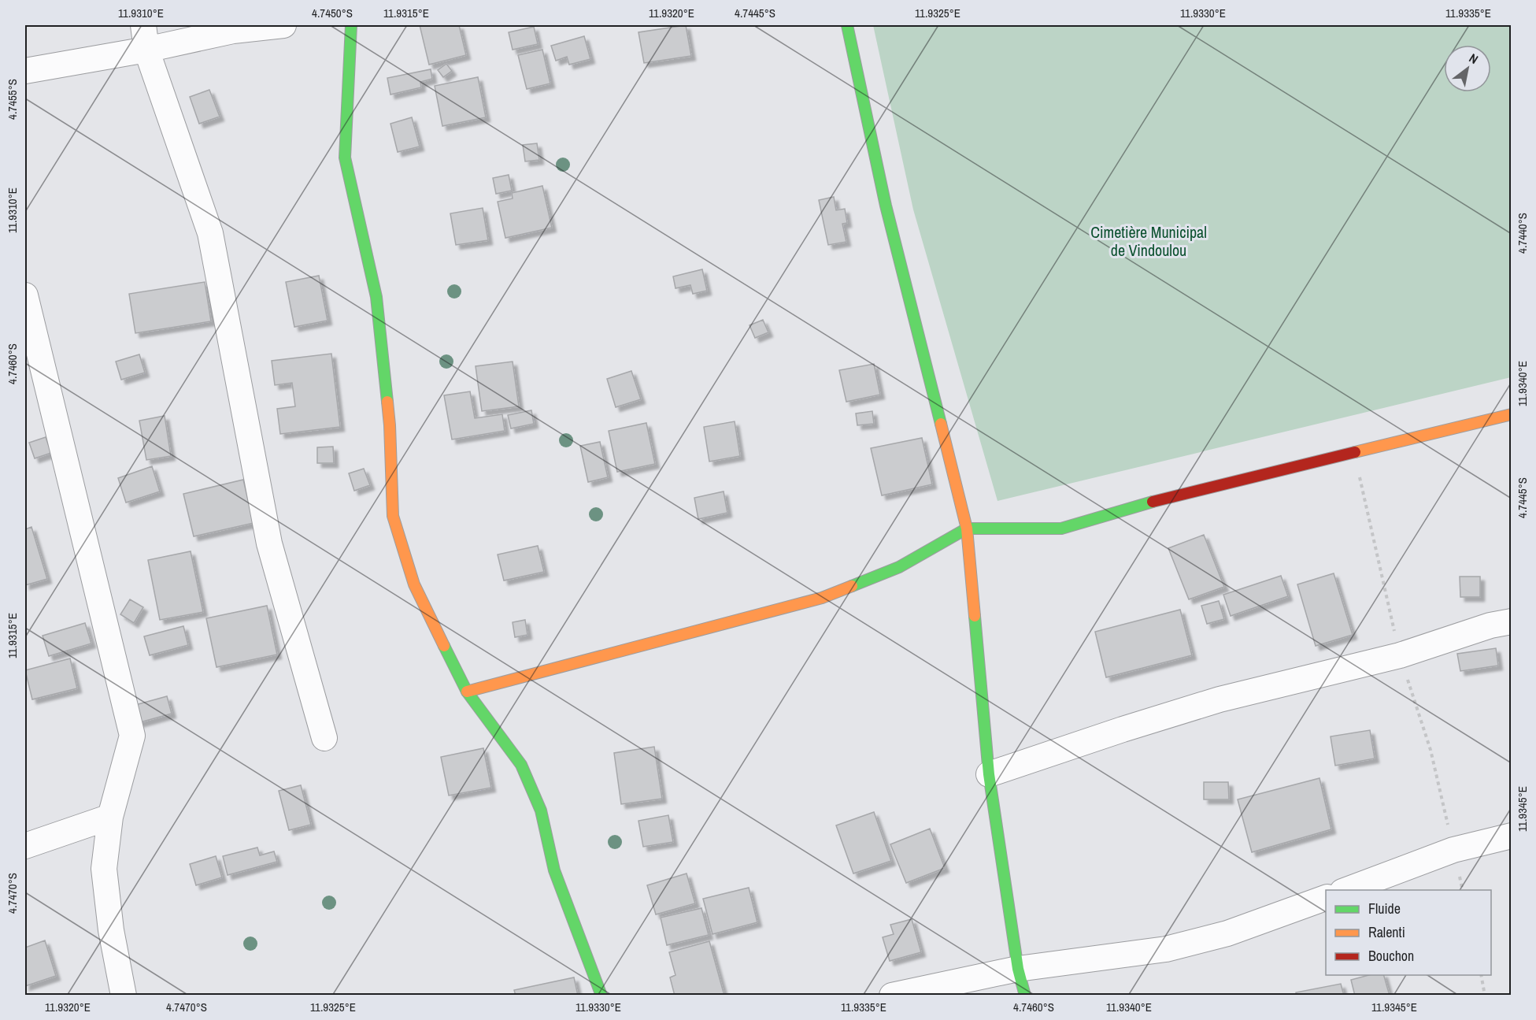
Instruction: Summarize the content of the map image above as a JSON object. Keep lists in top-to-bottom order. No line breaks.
{"parks":["Cimetière Municipal de Vindoulou"],"legend":["Fluide","Ralenti","Bouchon"],"north":"top right","coordinates":["11.9310°E","4.7450°S","11.9315°E","11.9320°E","4.7445°S","11.9325°E","11.9330°E","11.9335°E","4.7455°S","4.7440°S","4.7460°S","11.9340°E","11.9345°E","4.7470°S"]}
